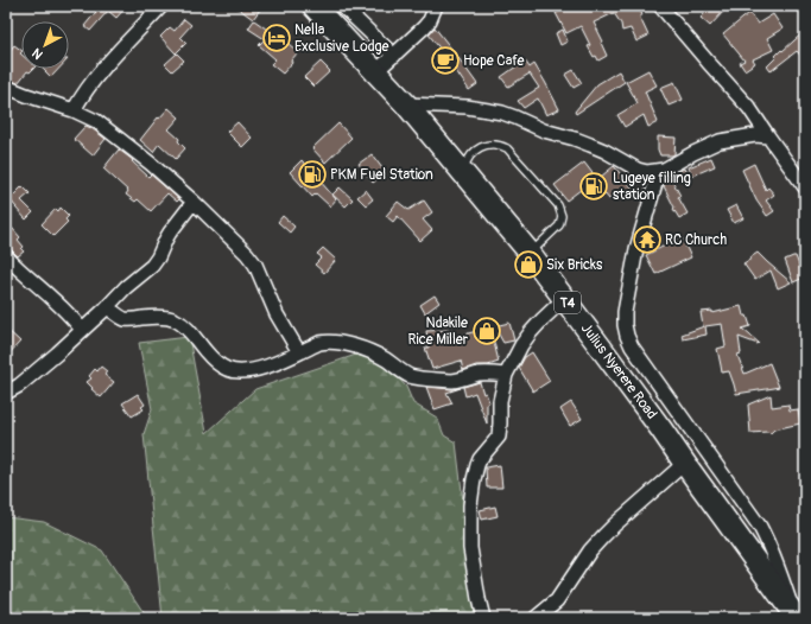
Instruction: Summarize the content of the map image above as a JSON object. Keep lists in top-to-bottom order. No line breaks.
{"streets":{"highway":["T4","Julius Nyerere Road"]},"places":{"hotel":["Nella Exclusive Lodge"],"cafe":["Hope Cafe"],"fuel station":["PKM Fuel Station","Lugeye filling station"],"temple":["RC Church"],"shop":["Six Bricks","Ndakile Rice Miller"]},"north":"bottom left"}
